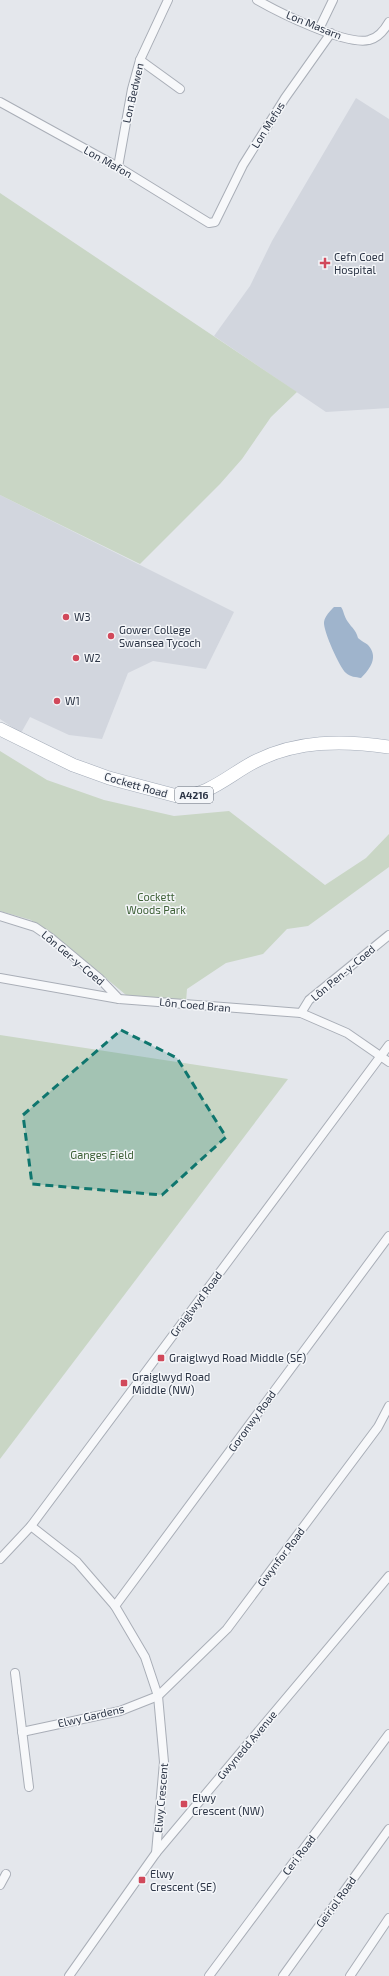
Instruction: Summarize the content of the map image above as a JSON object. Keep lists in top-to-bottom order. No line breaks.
{"streets":{"main road":["Cockett Road","A4216"],"street":["Lon Masarn","Lon Bedwen","Lon Mefus","Lon Mafon","Lôn Ger-y-Coed","Lôn Pen-y-Coed","Lôn Coed Bran","Graiglwyd Road","Goronwy Road","Gwynfor Road","Elwy Gardens","Gwynedd Avenue","Elwy Crescent","Ceri Road","Geiriol Road"]},"crossings":[["Lon Masarn","Lon Mefus"],["Lon Bedwen","Lon Mafon"],["Lon Mefus","Lon Mafon"],["Lôn Ger-y-Coed","Lôn Coed Bran"],["Lôn Pen-y-Coed","Lôn Coed Bran"],["Lôn Coed Bran","Graiglwyd Road"],["Graiglwyd Road","Elwy Crescent"],["Goronwy Road","Elwy Crescent"],["Gwynfor Road","Elwy Gardens"],["Gwynfor Road","Elwy Crescent"],["Elwy Gardens","Elwy Crescent"],["Gwynedd Avenue","Elwy Crescent"]],"parks":["Cockett Woods Park","Ganges Field"],"places":{"health":["Cefn Coed Hospital"],"other":["W3","Gower College Swansea Tycoch","W2","W1"],"transit":["Graiglwyd Road Middle (SE)","Graiglwyd Road Middle (NW)","Elwy Crescent (NW)","Elwy Crescent (SE)"]}}
